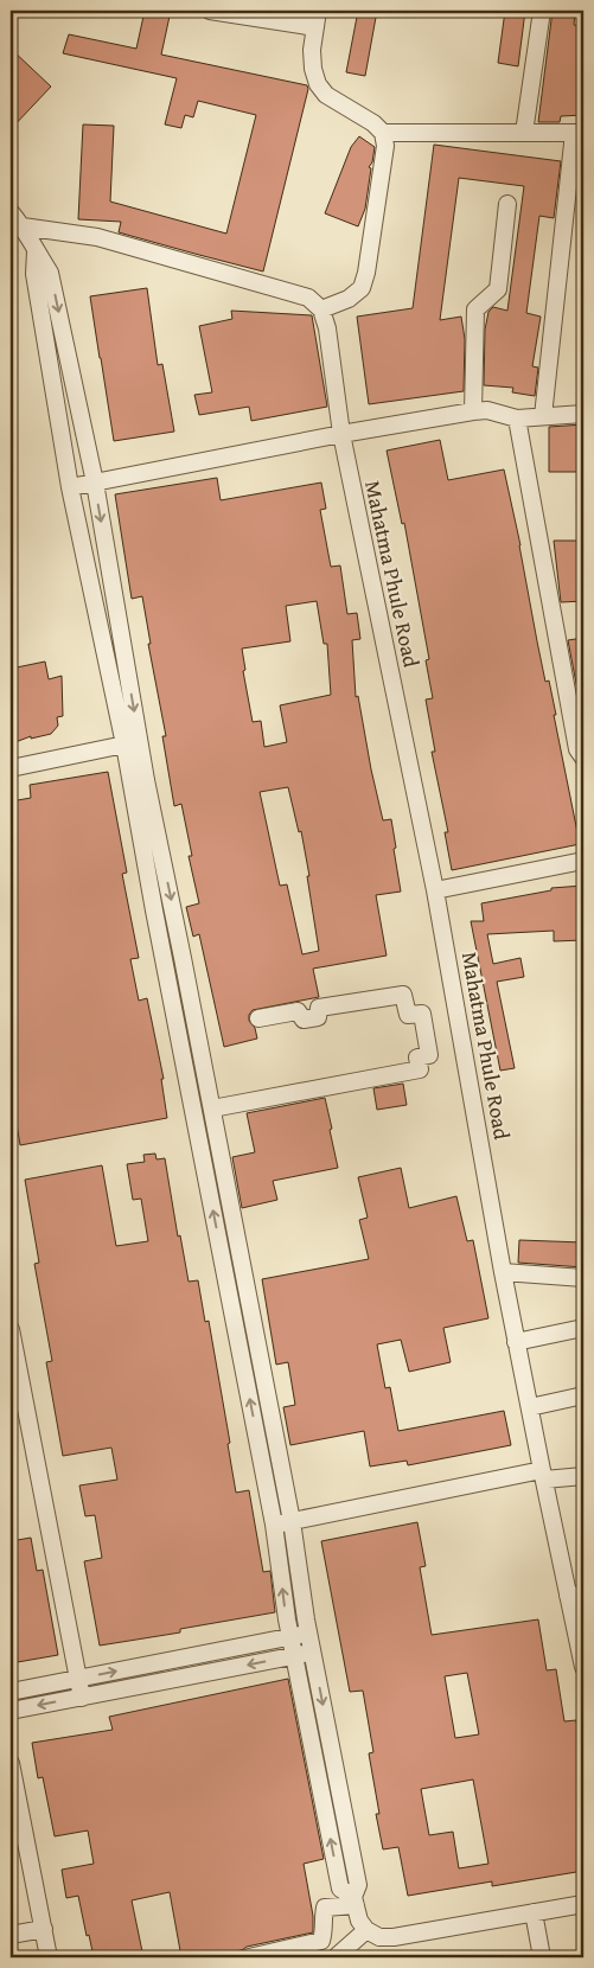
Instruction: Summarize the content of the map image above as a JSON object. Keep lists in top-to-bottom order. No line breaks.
{"streets":{"street":["Mahatma Phule Road"]}}
